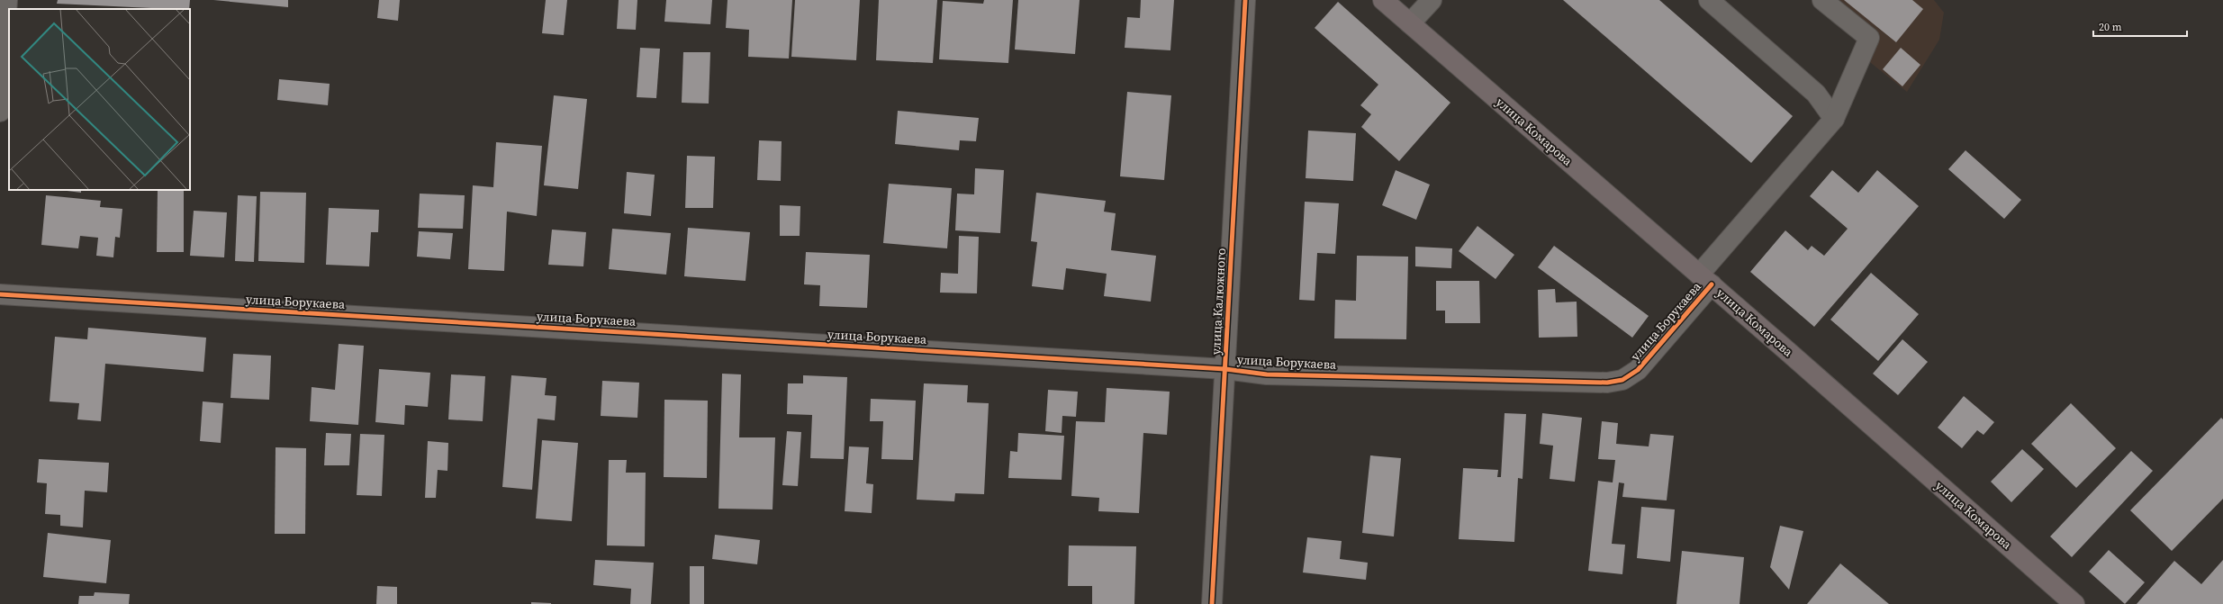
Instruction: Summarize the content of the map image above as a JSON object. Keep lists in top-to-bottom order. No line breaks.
{"streets":{"main road":["улица Комарова"],"street":["улица Борукаева","улица Калюжного"]},"crossings":[["улица Комарова","улица Борукаева"],["улица Борукаева","улица Калюжного"]],"scale_bar":"20 m"}
